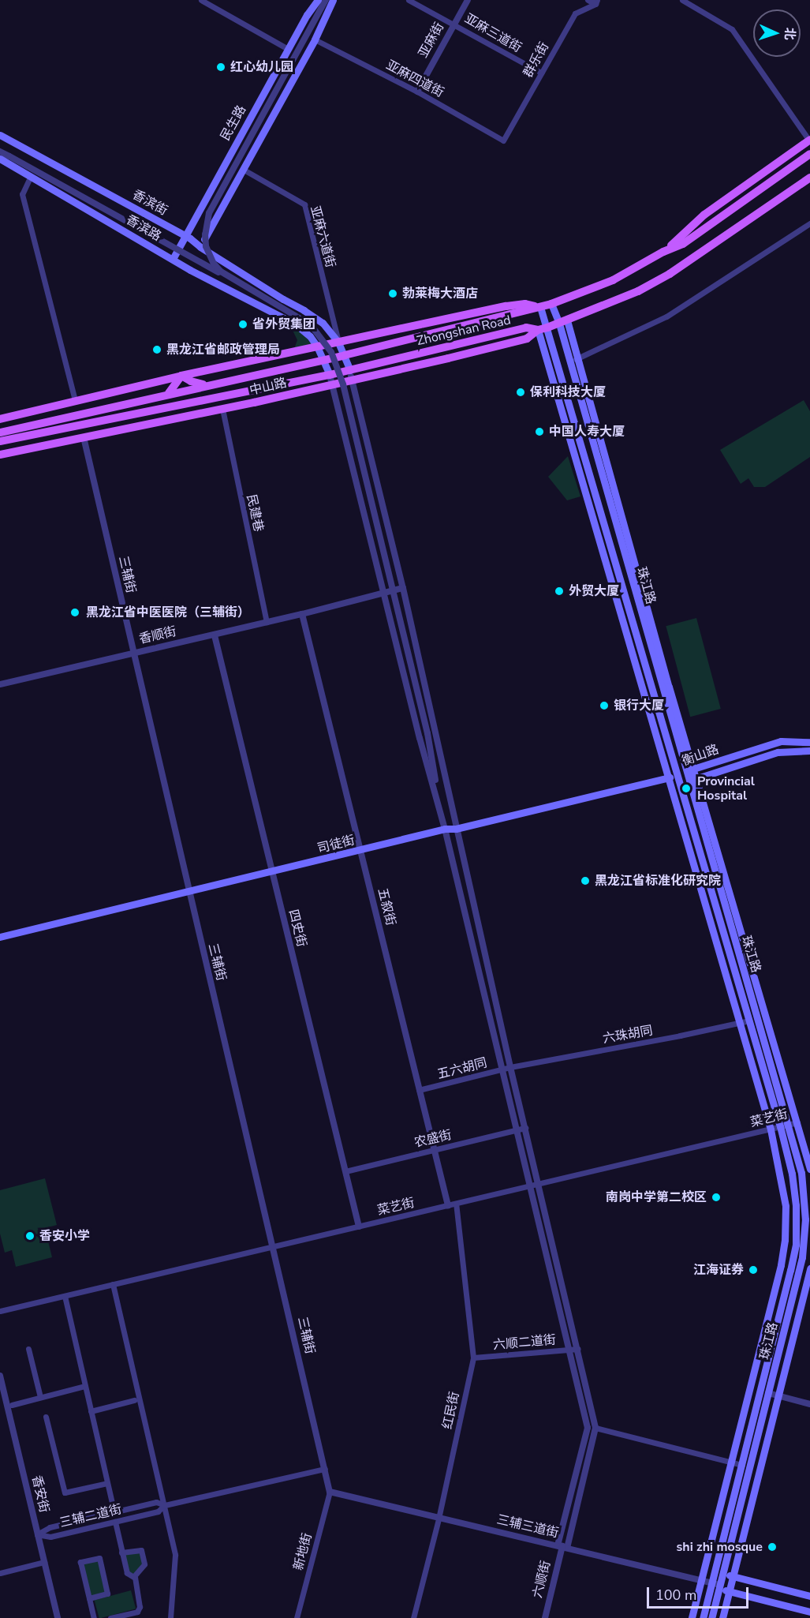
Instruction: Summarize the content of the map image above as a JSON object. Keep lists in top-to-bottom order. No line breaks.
{"streets":{"main road":["民生路","香滨街","香滨路","Zhongshan Road","中山路","珠江路","衡山路","司徒街"],"street":["亚麻三道街","亚麻街","群乐街","亚麻四道街","亚麻六道街","民建巷","三辅街","香顺街","五叙街","四史街","六珠胡同","五六胡同","菜艺街","农盛街","六顺二道街","红民街","香安街","三辅二道街","三辅三道街","新地街","六顺街"]},"crossings":[["亚麻三道街","亚麻街"],["亚麻三道街","群乐街"],["亚麻街","亚麻四道街"],["群乐街","亚麻四道街"],["民生路","香滨街"],["民生路","香滨路"],["香滨街","亚麻六道街"],["香滨街","Zhongshan Road"],["香滨路","Zhongshan Road"],["香滨路","中山路"],["Zhongshan Road","中山路"],["Zhongshan Road","珠江路"],["中山路","民建巷"],["中山路","三辅街"],["中山路","珠江路"],["民建巷","香顺街"],["三辅街","香顺街"],["三辅街","司徒街"],["三辅街","菜艺街"],["三辅街","三辅二道街"],["三辅街","三辅三道街"],["三辅街","新地街"],["珠江路","衡山路"],["珠江路","司徒街"],["珠江路","六珠胡同"],["珠江路","菜艺街"],["珠江路","三辅三道街"],["香顺街","五叙街"],["香顺街","四史街"],["衡山路","司徒街"],["司徒街","五叙街"],["司徒街","四史街"],["五叙街","五六胡同"],["五叙街","菜艺街"],["五叙街","农盛街"],["四史街","菜艺街"],["四史街","农盛街"],["六珠胡同","五六胡同"],["菜艺街","红民街"],["六顺二道街","红民街"],["红民街","三辅三道街"],["香安街","三辅二道街"],["三辅三道街","新地街"],["三辅三道街","六顺街"]],"places":["红心幼儿园","勃莱梅大酒店","省外贸集团","黑龙江省邮政管理局","保利科技大厦","中国人寿大厦","外贸大厦","黑龙江省中医医院（三辅街）","银行大厦","Provincial Hospital","黑龙江省标准化研究院","南岗中学第二校区","香安小学","江海证券","shi zhi mosque"],"scale_bar":"100 m","north":"right"}
